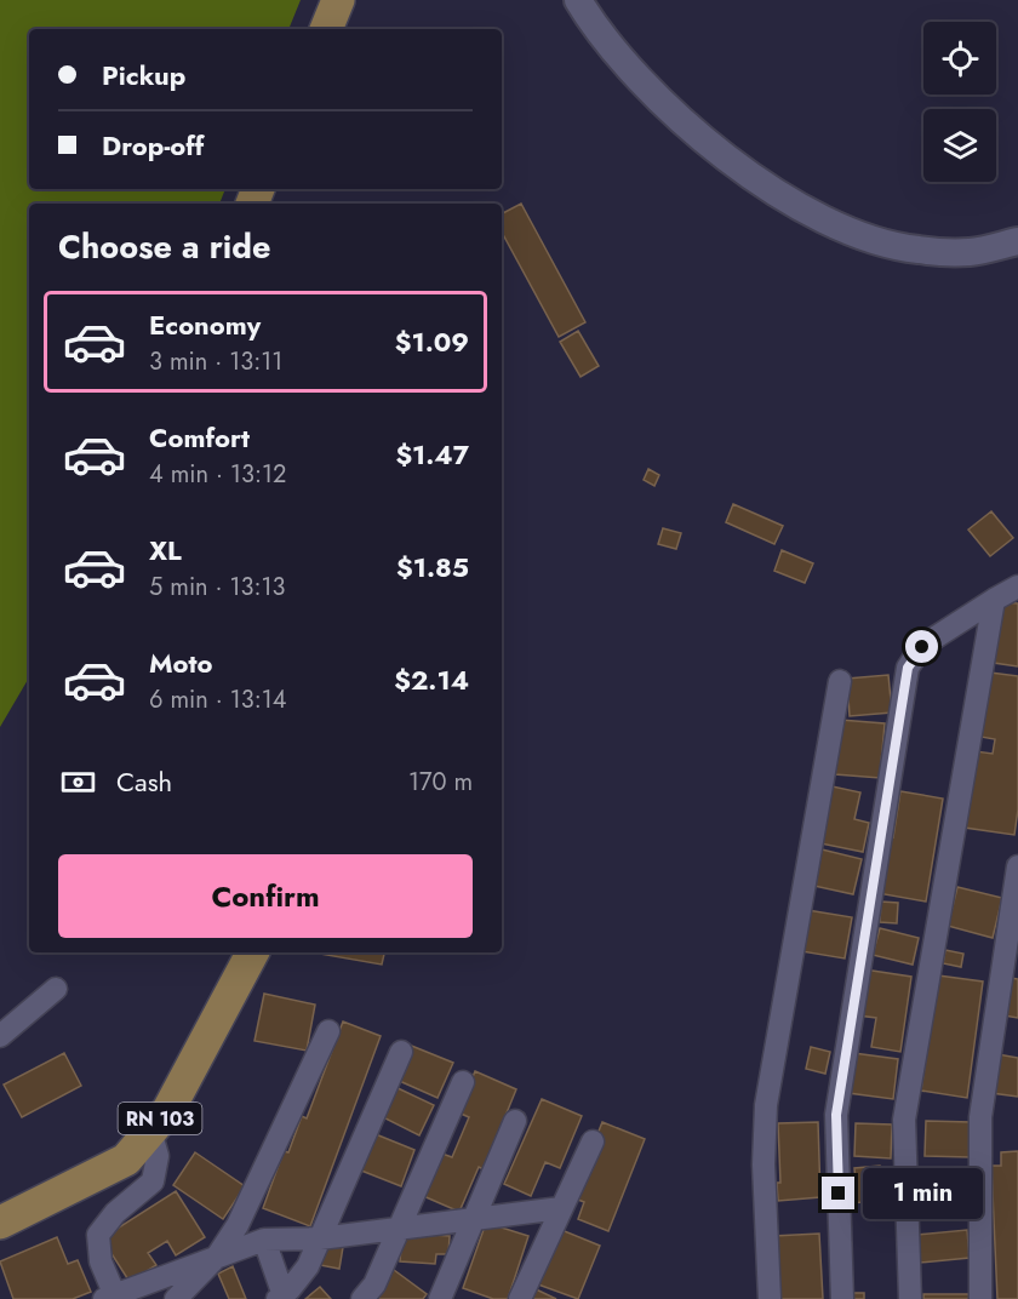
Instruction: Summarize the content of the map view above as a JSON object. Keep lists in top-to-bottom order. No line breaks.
{"streets":{"main road":["RN 103"]},"page":{"banner":["Pickup","Drop-off"],"heading":"Choose a ride","list":[{"name":"Economy","note":"3 min · 13:11","value":"$1.09"},{"name":"Comfort","note":"4 min · 13:12","value":"$1.47"},{"name":"XL","note":"5 min · 13:13","value":"$1.85"},{"name":"Moto","note":"6 min · 13:14","value":"$2.14"}],"pay":["Cash","170 m"],"buttons":"Confirm","bubble":"1 min"}}
